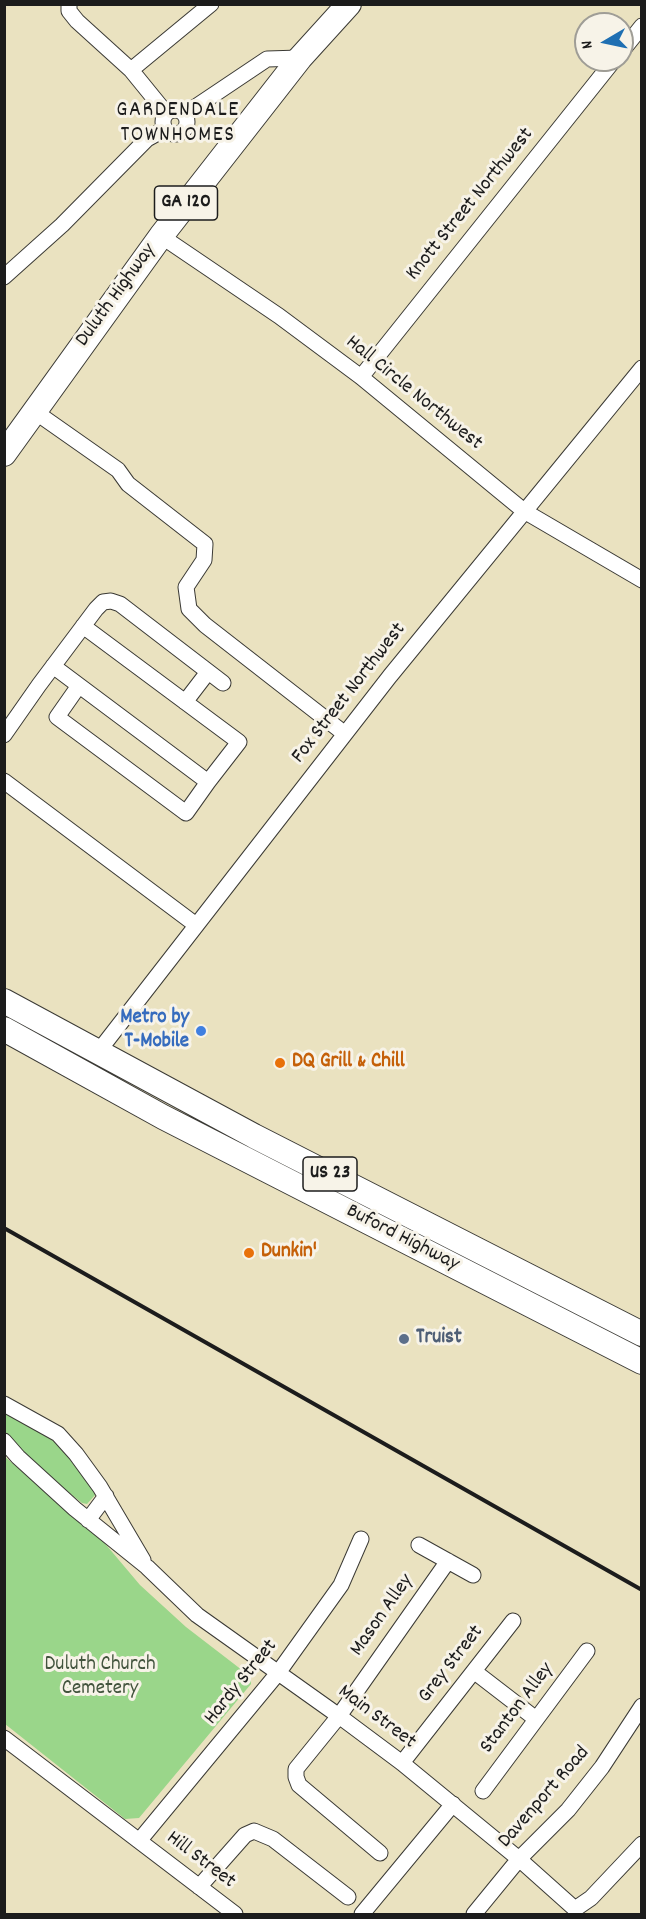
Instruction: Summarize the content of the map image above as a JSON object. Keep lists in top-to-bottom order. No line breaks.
{"streets":{"main road":["GA 120","Duluth Highway","US 23","Buford Highway"],"street":["Knott Street Northwest","Hall Circle Northwest","Fox Street Northwest","Mason Alley","Grey Street","Hardy Street","Stanton Alley","Main Street","Davenport Road","Hill Street"]},"crossings":[["Knott Street Northwest","Hall Circle Northwest"],["Duluth Highway","Hall Circle Northwest"],["Hall Circle Northwest","Fox Street Northwest"],["Fox Street Northwest","Buford Highway"],["Mason Alley","Main Street"],["Grey Street","Main Street"],["Hardy Street","Main Street"],["Hardy Street","Hill Street"],["Main Street","Davenport Road"]],"districts":["GARDENDALE TOWNHOMES"],"parks":["Duluth Church Cemetery"],"places":["Metro by T-Mobile","DQ Grill & Chill","Dunkin'","Truist"],"north":"left"}
